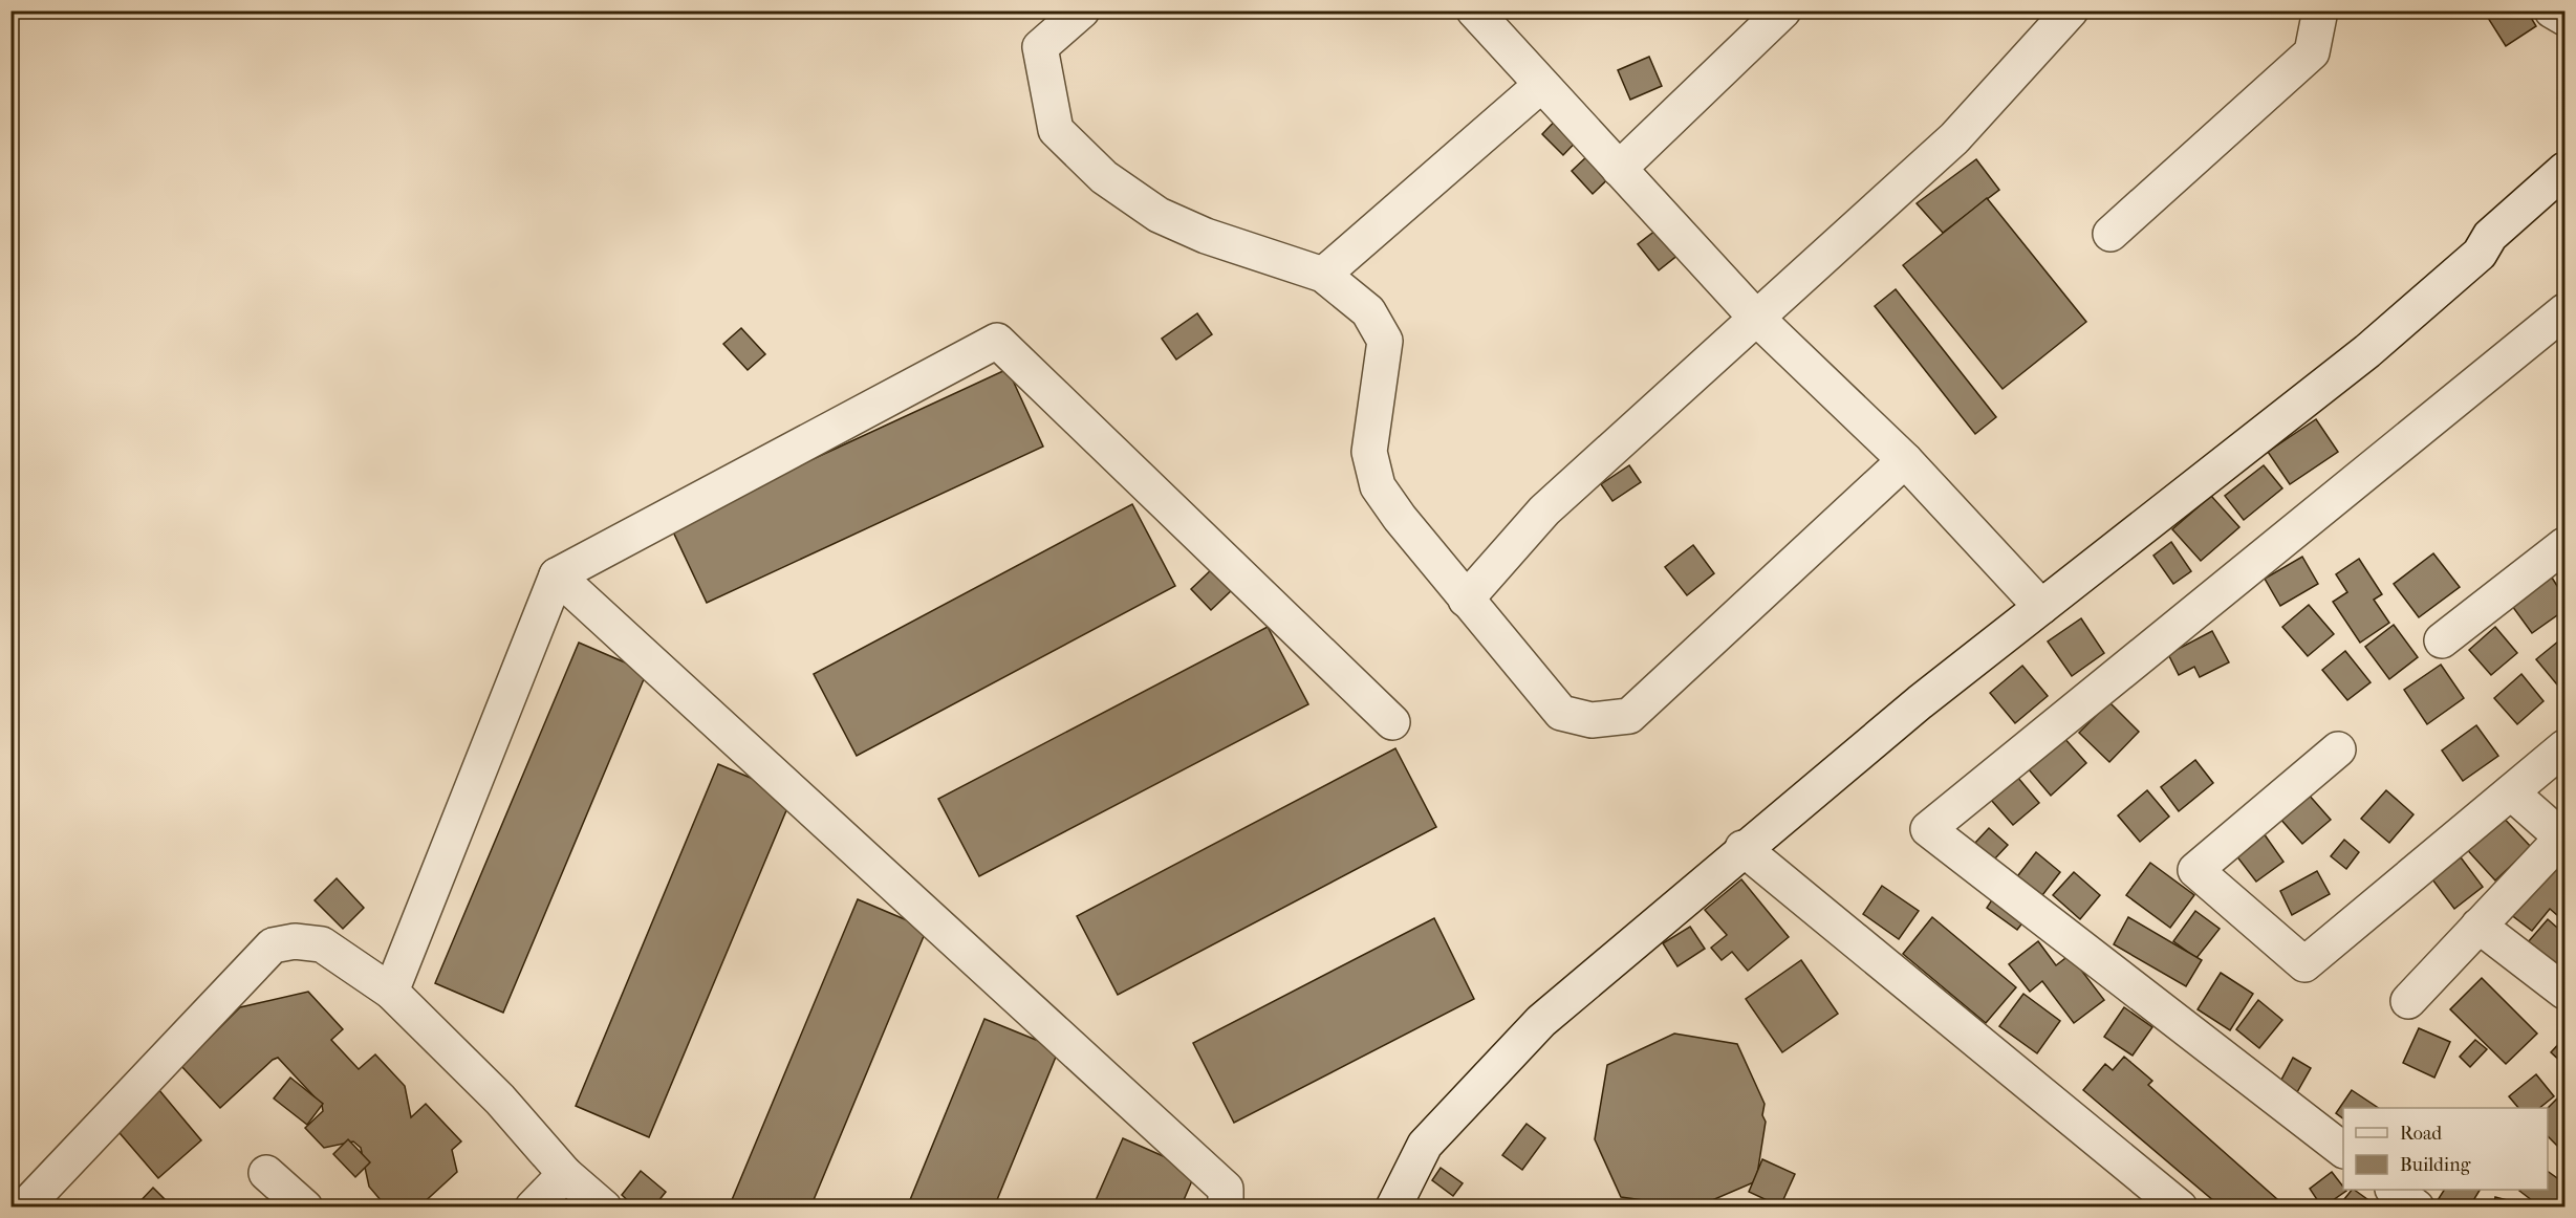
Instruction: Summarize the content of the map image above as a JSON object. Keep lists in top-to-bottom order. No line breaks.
{"legend":["Road","Building"]}
